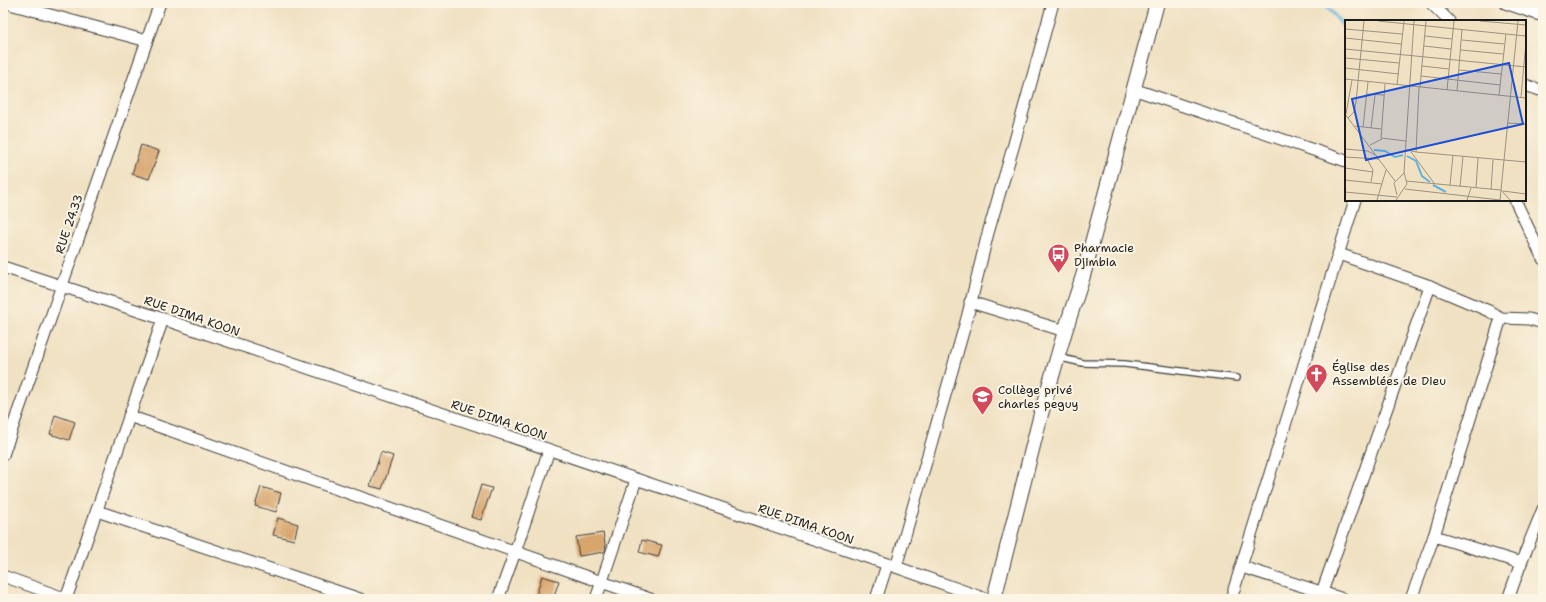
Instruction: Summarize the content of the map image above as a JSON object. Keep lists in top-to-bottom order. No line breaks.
{"streets":{"street":["RUE 24.33","RUE DIMA KOON"]},"crossings":[["RUE 24.33","RUE DIMA KOON"]],"places":{"bus stop":["Pharmacie Djimbia"],"church":["Église des Assemblées de Dieu"],"school or university":["Collège privé charles peguy"]}}
